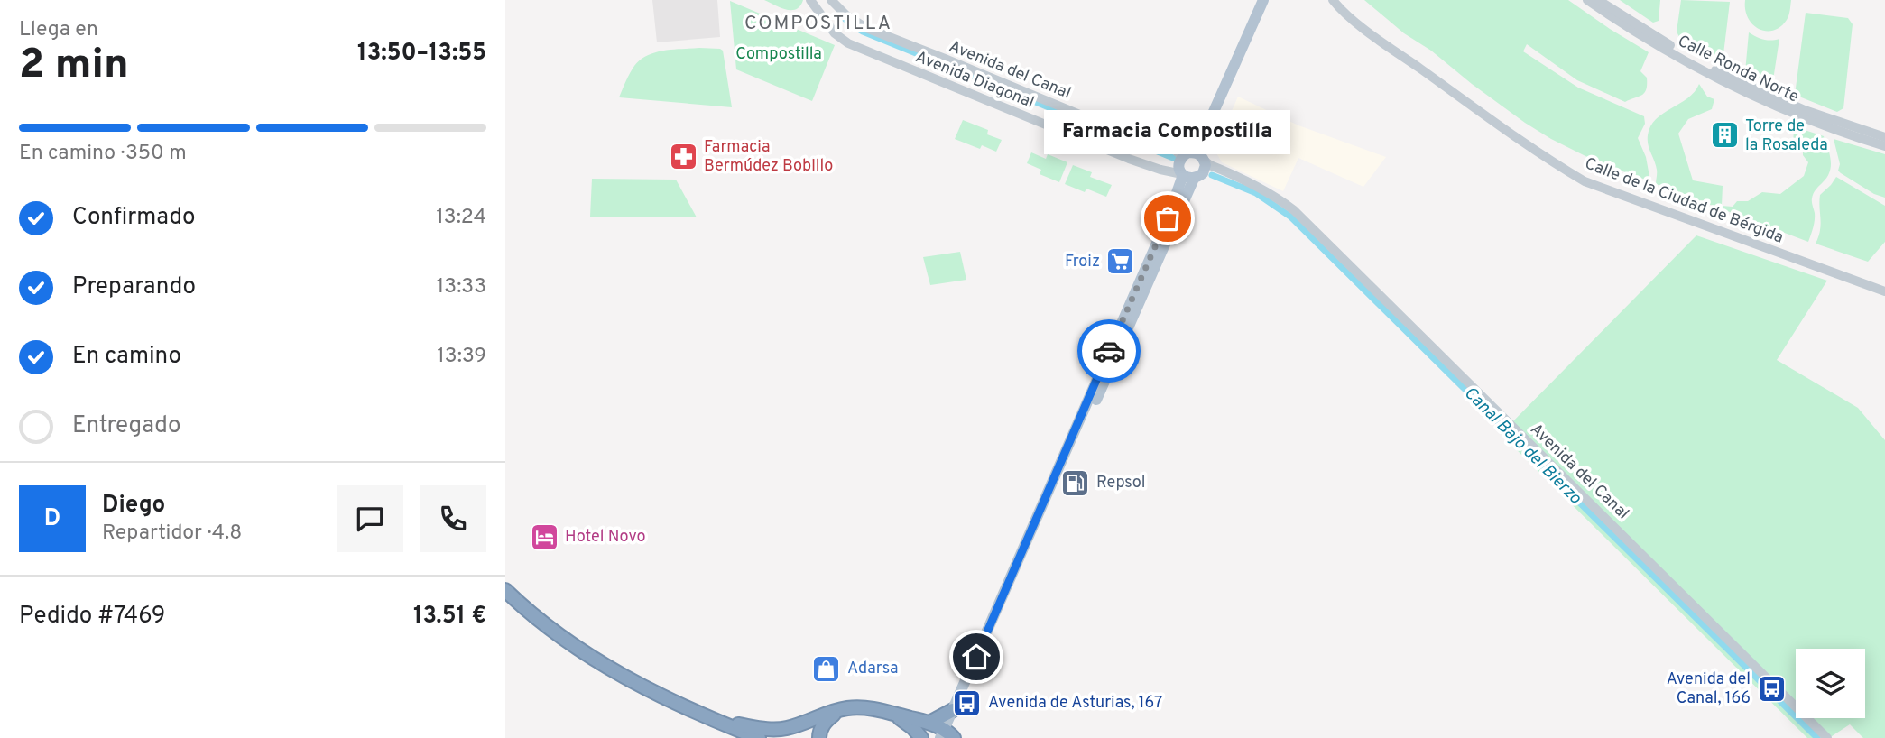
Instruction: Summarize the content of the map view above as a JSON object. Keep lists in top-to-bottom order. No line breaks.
{"streets":{"street":["Calle Ronda Norte","Avenida del Canal","Avenida Diagonal","Calle de la Ciudad de Bérgida"]},"crossings":[["Avenida del Canal","Avenida Diagonal"]],"districts":["COMPOSTILLA"],"water":["Canal Bajo del Bierzo"],"parks":["Compostilla"],"places":{"building":["Torre de la Rosaleda"],"pharmacy":["Farmacia Bermúdez Bobillo"],"other":["Farmacia Compostilla"],"supermarket":["Froiz"],"fuel station":["Repsol"],"hotel":["Hotel Novo"],"shop":["Adarsa"],"bus stop":["Avenida del Canal, 166","Avenida de Asturias, 167"]},"page":{"heading":["2 min","Llega en","13:50–13:55"],"panel":["Diego","Repartidor · 4.8","Pedido #7469","13.51 €"],"bar":"En camino · 350 m","bubble":"Farmacia Compostilla","list":[["Confirmado","13:24"],["Preparando","13:33"],["En camino","13:39"],"Entregado"],"round":"D"}}
